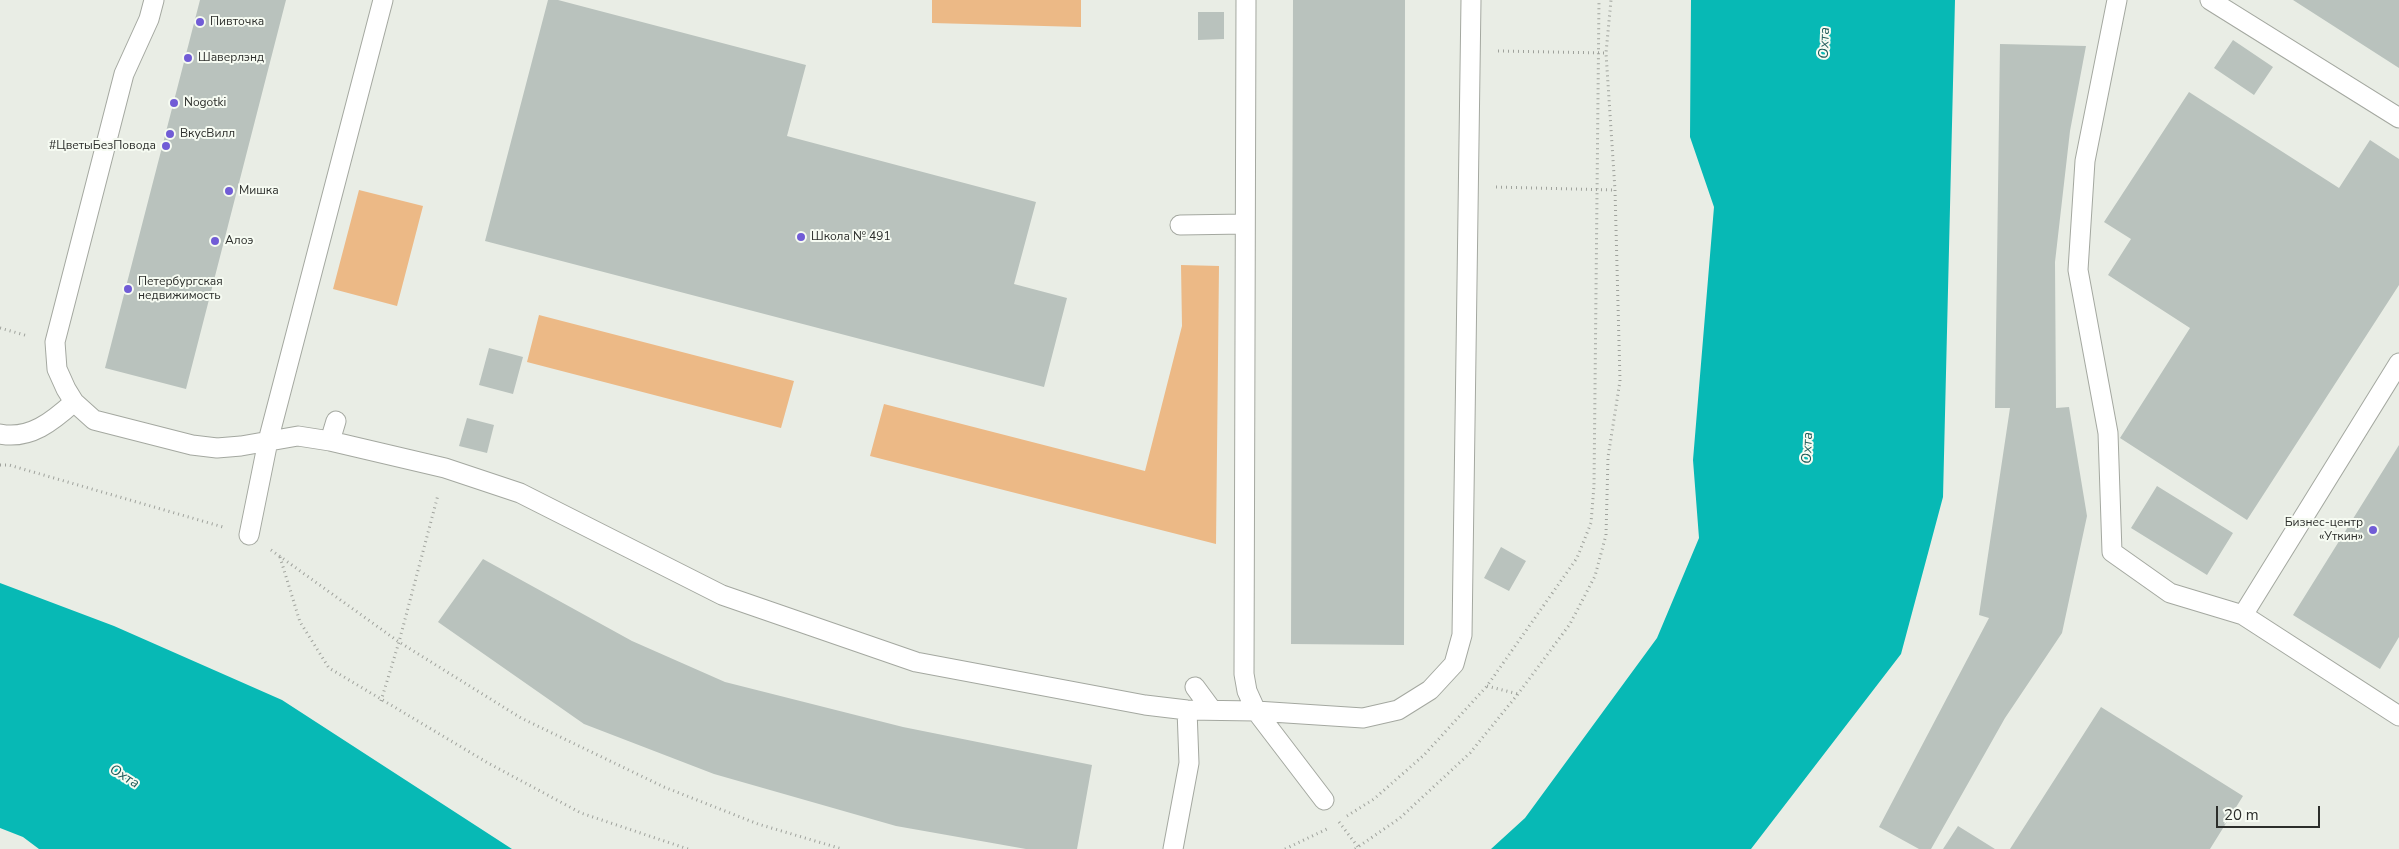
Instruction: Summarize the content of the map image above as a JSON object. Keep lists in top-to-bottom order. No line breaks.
{"water":["Охта"],"places":["Пивточка","Шаверлэнд","Nogotki","ВкусВилл","#ЦветыБезПовода","Мишка","Школа № 491","Алоэ","Петербургская недвижимость","Бизнес-центр «Уткин»"],"scale_bar":"20 m"}
